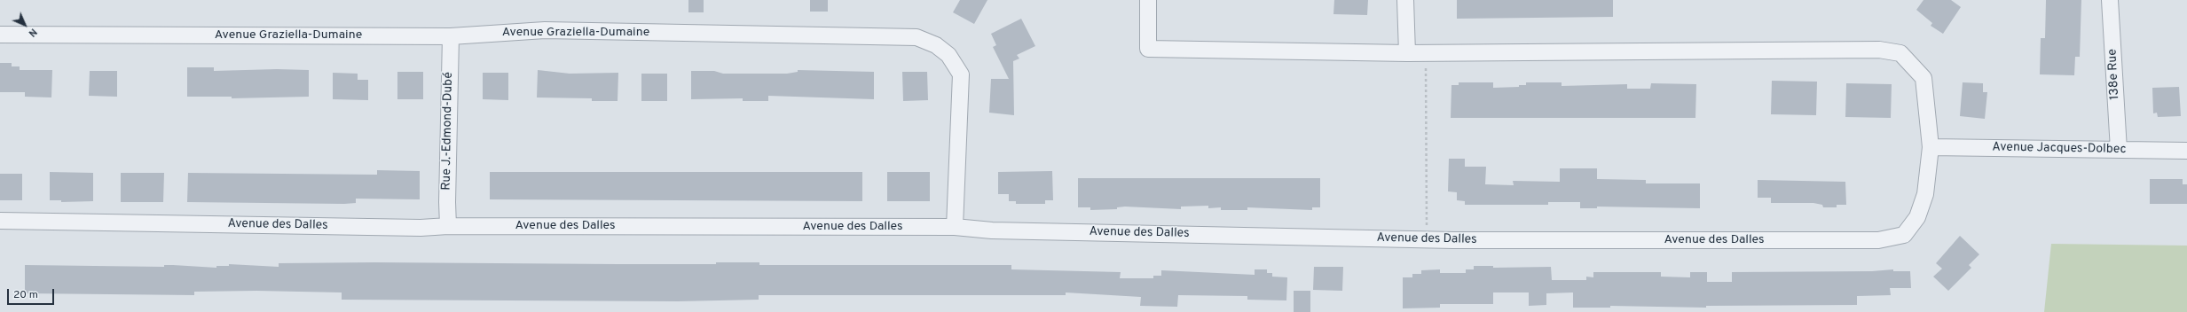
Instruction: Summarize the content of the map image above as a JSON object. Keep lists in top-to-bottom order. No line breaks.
{"streets":{"street":["Avenue Graziella-Dumaine","138e Rue","Rue J.-Edmond-Dubé","Avenue Jacques-Dolbec","Avenue des Dalles"]},"crossings":[["Avenue Graziella-Dumaine","Rue J.-Edmond-Dubé"],["Avenue Graziella-Dumaine","Avenue des Dalles"],["138e Rue","Avenue Jacques-Dolbec"],["Rue J.-Edmond-Dubé","Avenue des Dalles"],["Avenue Jacques-Dolbec","Avenue des Dalles"]],"scale_bar":"20 m","north":"bottom right"}
